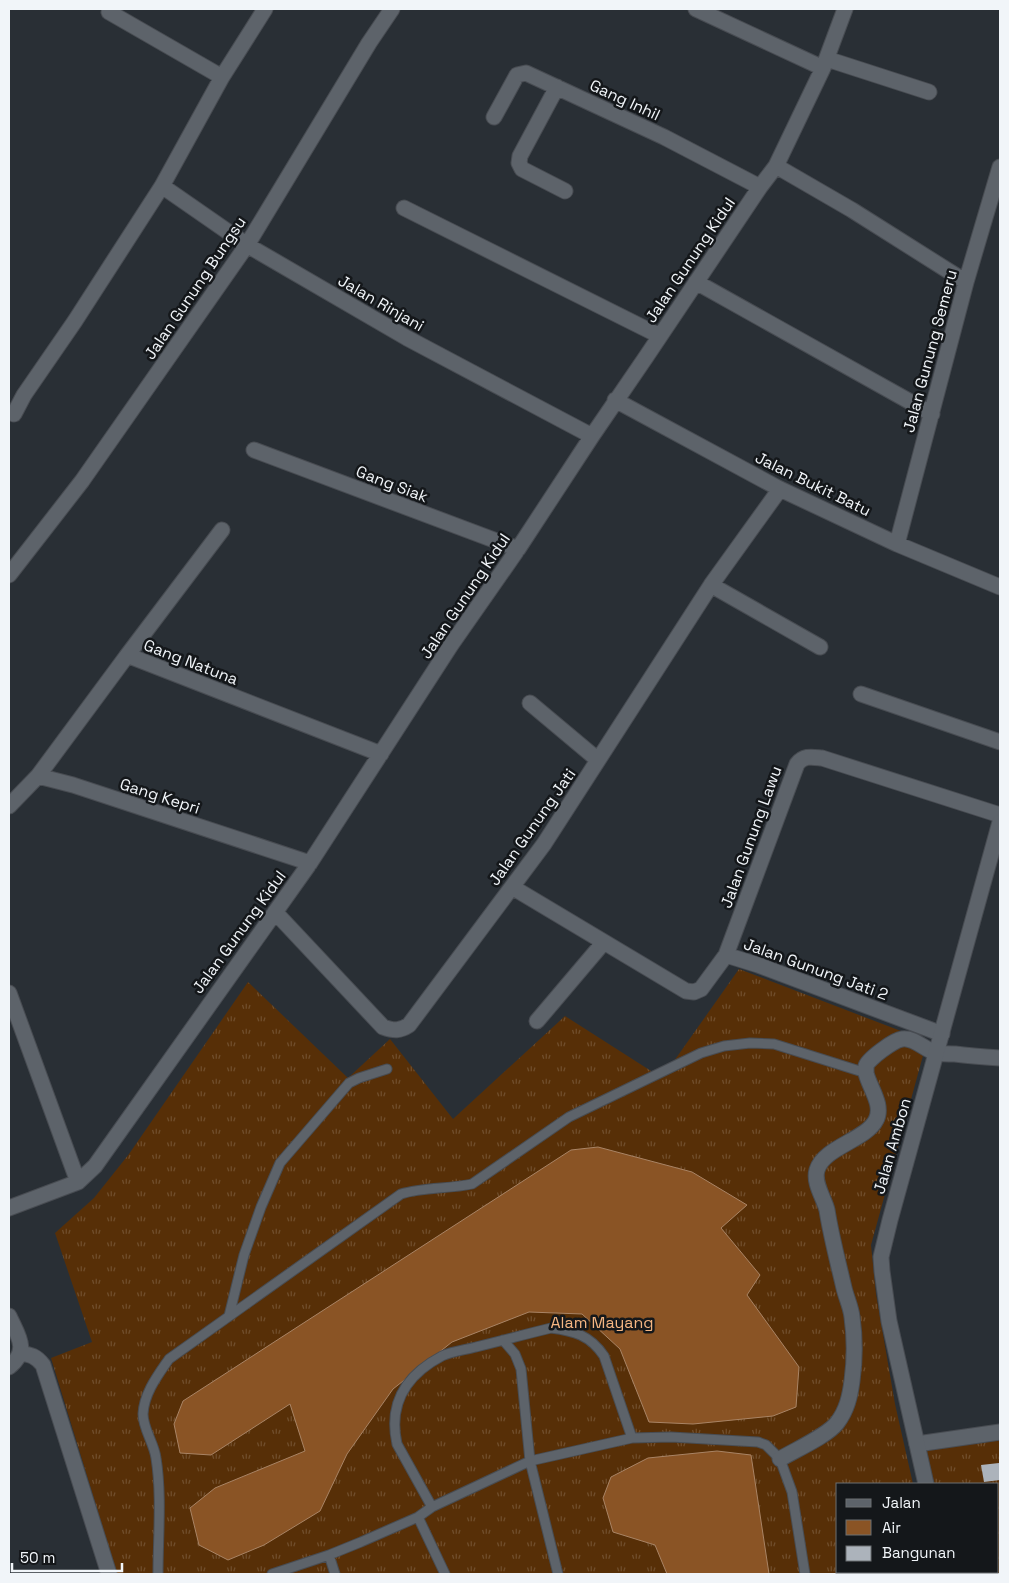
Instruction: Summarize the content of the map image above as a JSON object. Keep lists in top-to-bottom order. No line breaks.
{"streets":{"street":["Gang Inhil","Jalan Gunung Kidul","Jalan Gunung Bungsu","Jalan Rinjani","Jalan Gunung Semeru","Gang Siak","Jalan Bukit Batu","Gang Natuna","Gang Kepri","Jalan Gunung Jati","Jalan Gunung Lawu","Jalan Gunung Jati 2","Jalan Ambon"]},"crossings":[["Gang Inhil","Jalan Gunung Kidul"],["Jalan Gunung Kidul","Jalan Rinjani"],["Jalan Gunung Kidul","Gang Siak"],["Jalan Gunung Kidul","Jalan Bukit Batu"],["Jalan Gunung Kidul","Gang Natuna"],["Jalan Gunung Kidul","Gang Kepri"],["Jalan Gunung Kidul","Jalan Gunung Jati"],["Jalan Gunung Bungsu","Jalan Rinjani"],["Jalan Gunung Semeru","Jalan Bukit Batu"],["Jalan Bukit Batu","Jalan Gunung Jati"],["Gang Natuna","Gang Kepri"],["Jalan Gunung Jati","Jalan Gunung Jati 2"],["Jalan Gunung Lawu","Jalan Gunung Jati 2"],["Jalan Gunung Jati 2","Jalan Ambon"]],"parks":["Alam Mayang"],"legend":["Jalan","Air","Bangunan"],"scale_bar":"50 m"}
